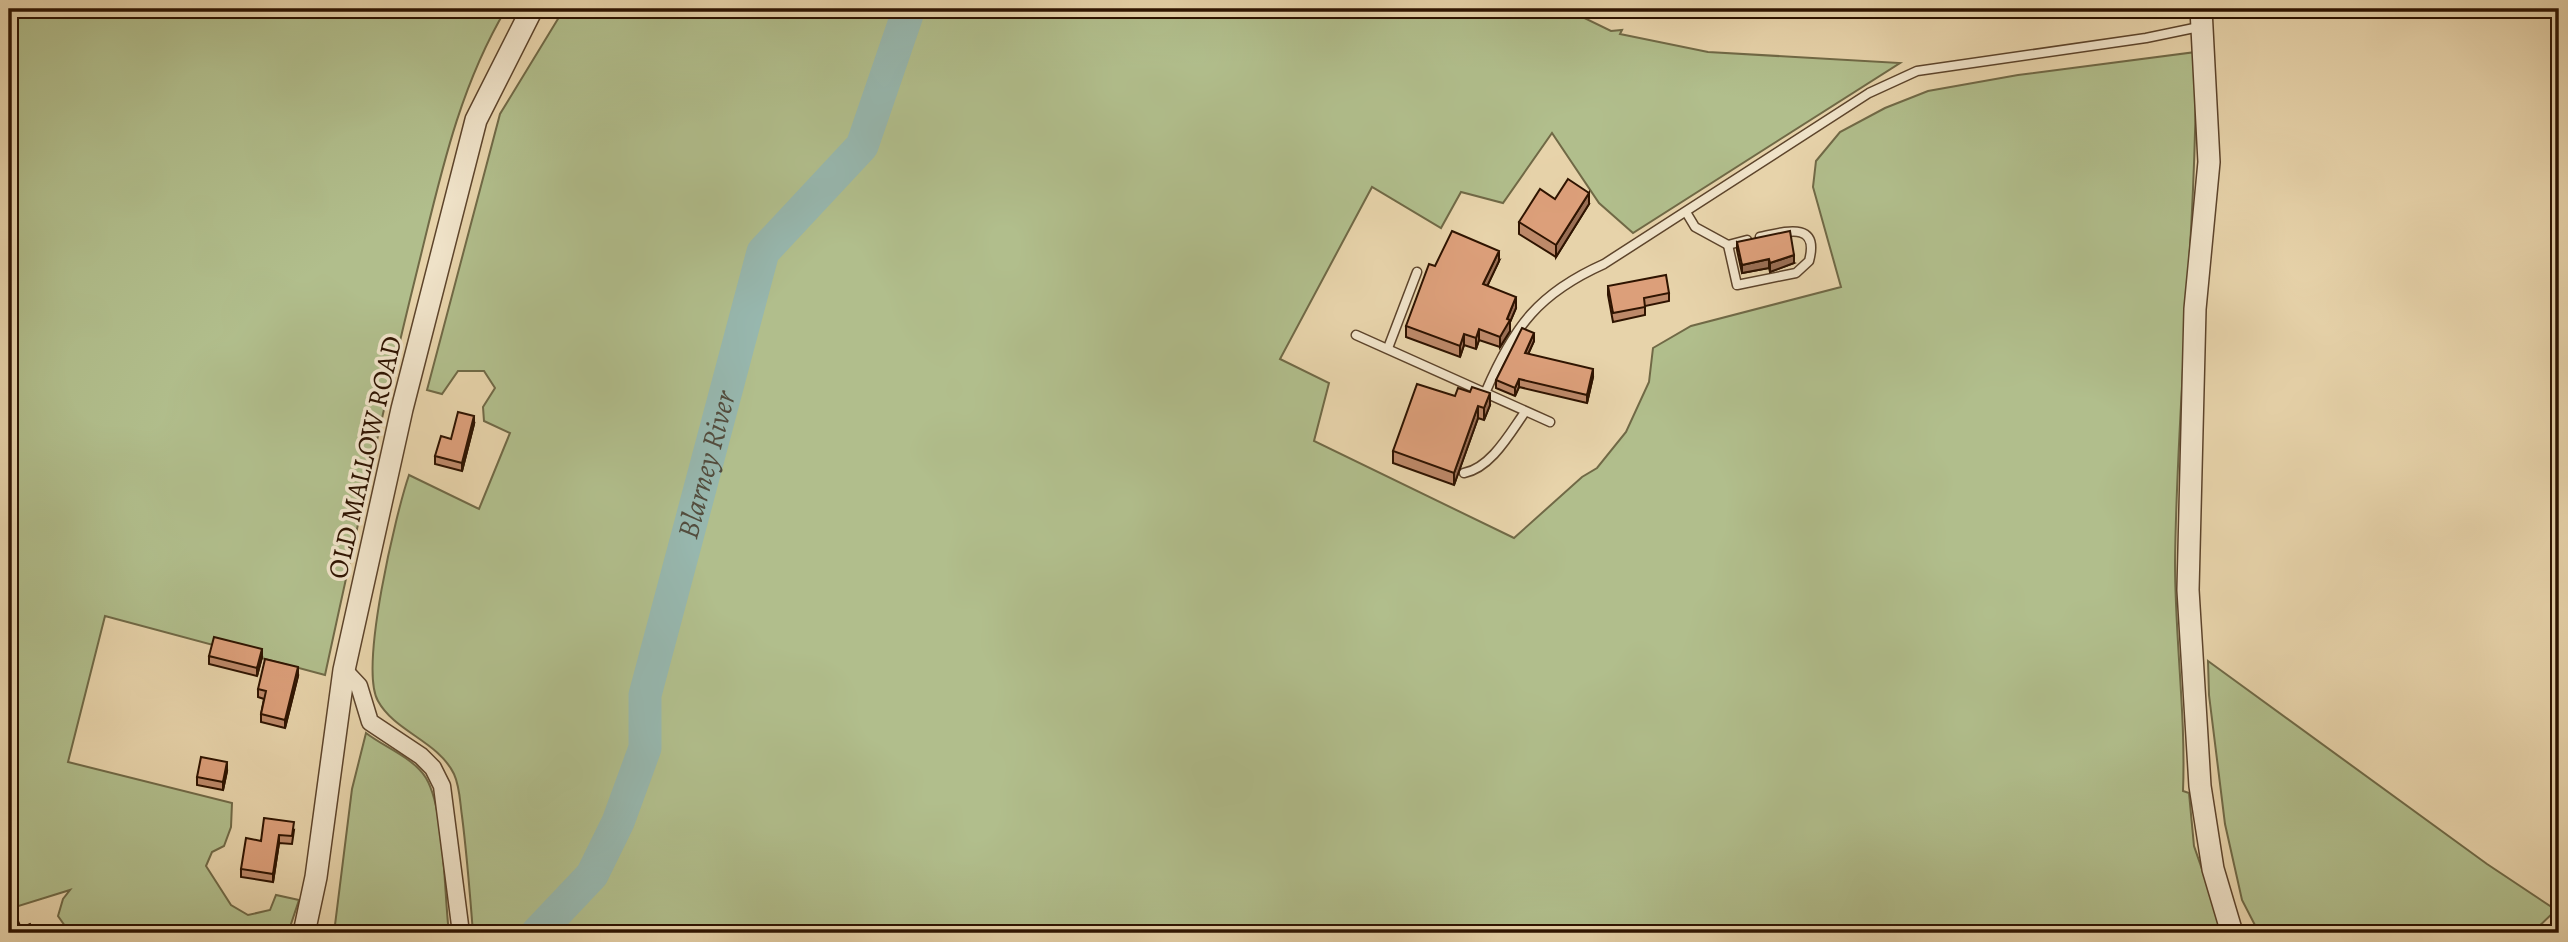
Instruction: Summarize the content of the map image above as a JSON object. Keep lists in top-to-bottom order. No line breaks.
{"streets":{"street":["OLD MALLOW ROAD"]},"water":["Blarney River"]}
